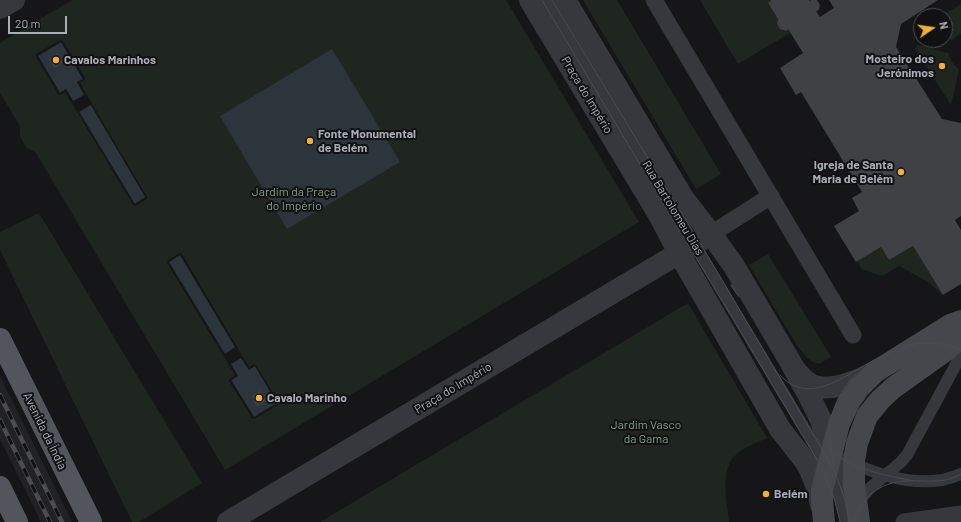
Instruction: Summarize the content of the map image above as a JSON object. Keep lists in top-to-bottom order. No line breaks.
{"streets":{"main road":["Avenida da Índia"],"street":["Praça do Império"],"lane":["Rua Bartolomeu Dias"]},"crossings":[["Praça do Império","Rua Bartolomeu Dias"]],"parks":["Jardim da Praça do Império","Jardim Vasco da Gama"],"places":["Cavalos Marinhos","Mosteiro dos Jerónimos","Fonte Monumental de Belém","Igreja de Santa Maria de Belém","Cavalo Marinho","Belém"],"scale_bar":"20 m","north":"right"}
